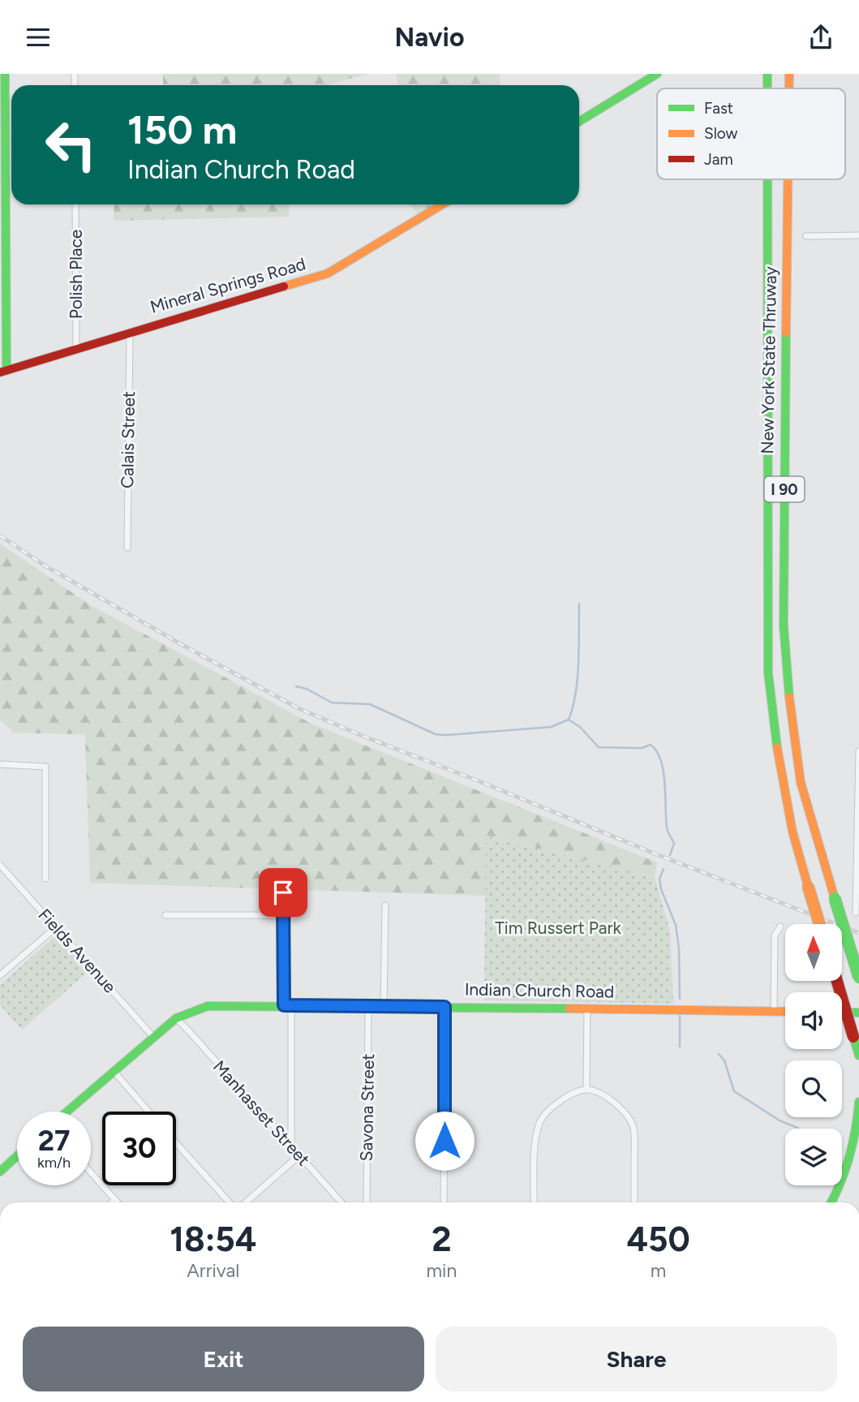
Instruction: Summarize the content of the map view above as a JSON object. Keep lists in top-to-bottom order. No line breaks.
{"streets":{"main road":["Mineral Springs Road","New York State Thruway","I 90","Indian Church Road"],"street":["Polish Place","Calais Street","Fields Avenue","Savona Street","Manhasset Street"]},"crossings":[["Polish Place","Mineral Springs Road"],["Mineral Springs Road","Calais Street"],["Fields Avenue","Indian Church Road"],["Indian Church Road","Savona Street"],["Indian Church Road","Manhasset Street"]],"parks":["Tim Russert Park"],"legend":["Fast","Slow","Jam"],"north":"top","page":{"header":"Navio","turn":["150 m","Indian Church Road"],"speed":"27 km/h","limit":"30","eta":["18:54","Arrival","2","min","450","m"],"buttons":["Exit","Share"]}}
